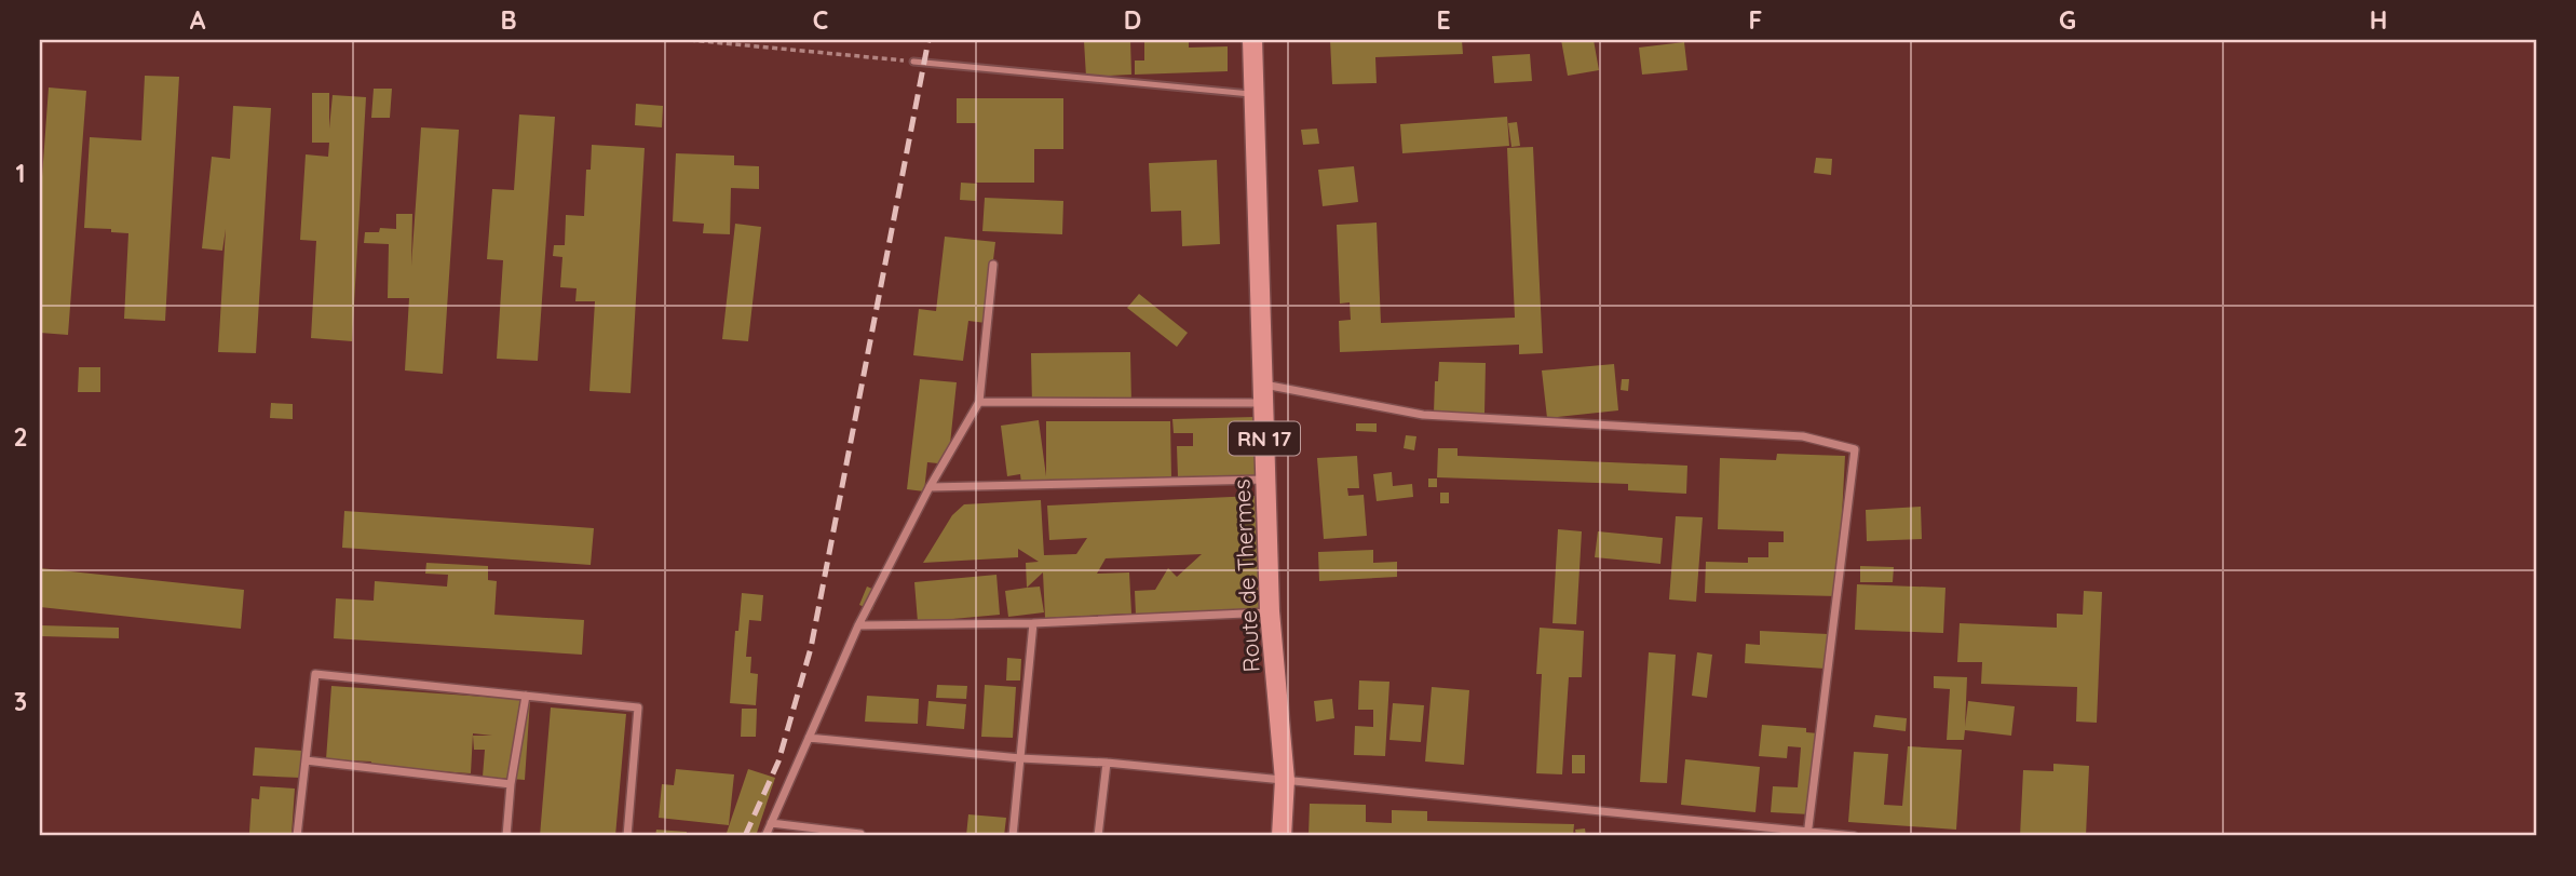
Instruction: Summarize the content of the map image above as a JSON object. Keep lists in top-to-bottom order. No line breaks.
{"streets":{"main road":["RN 17","Route de Thermes"]},"grid":{"columns":["A","B","C","D","E","F","G","H"],"rows":["1","2","3"]}}
